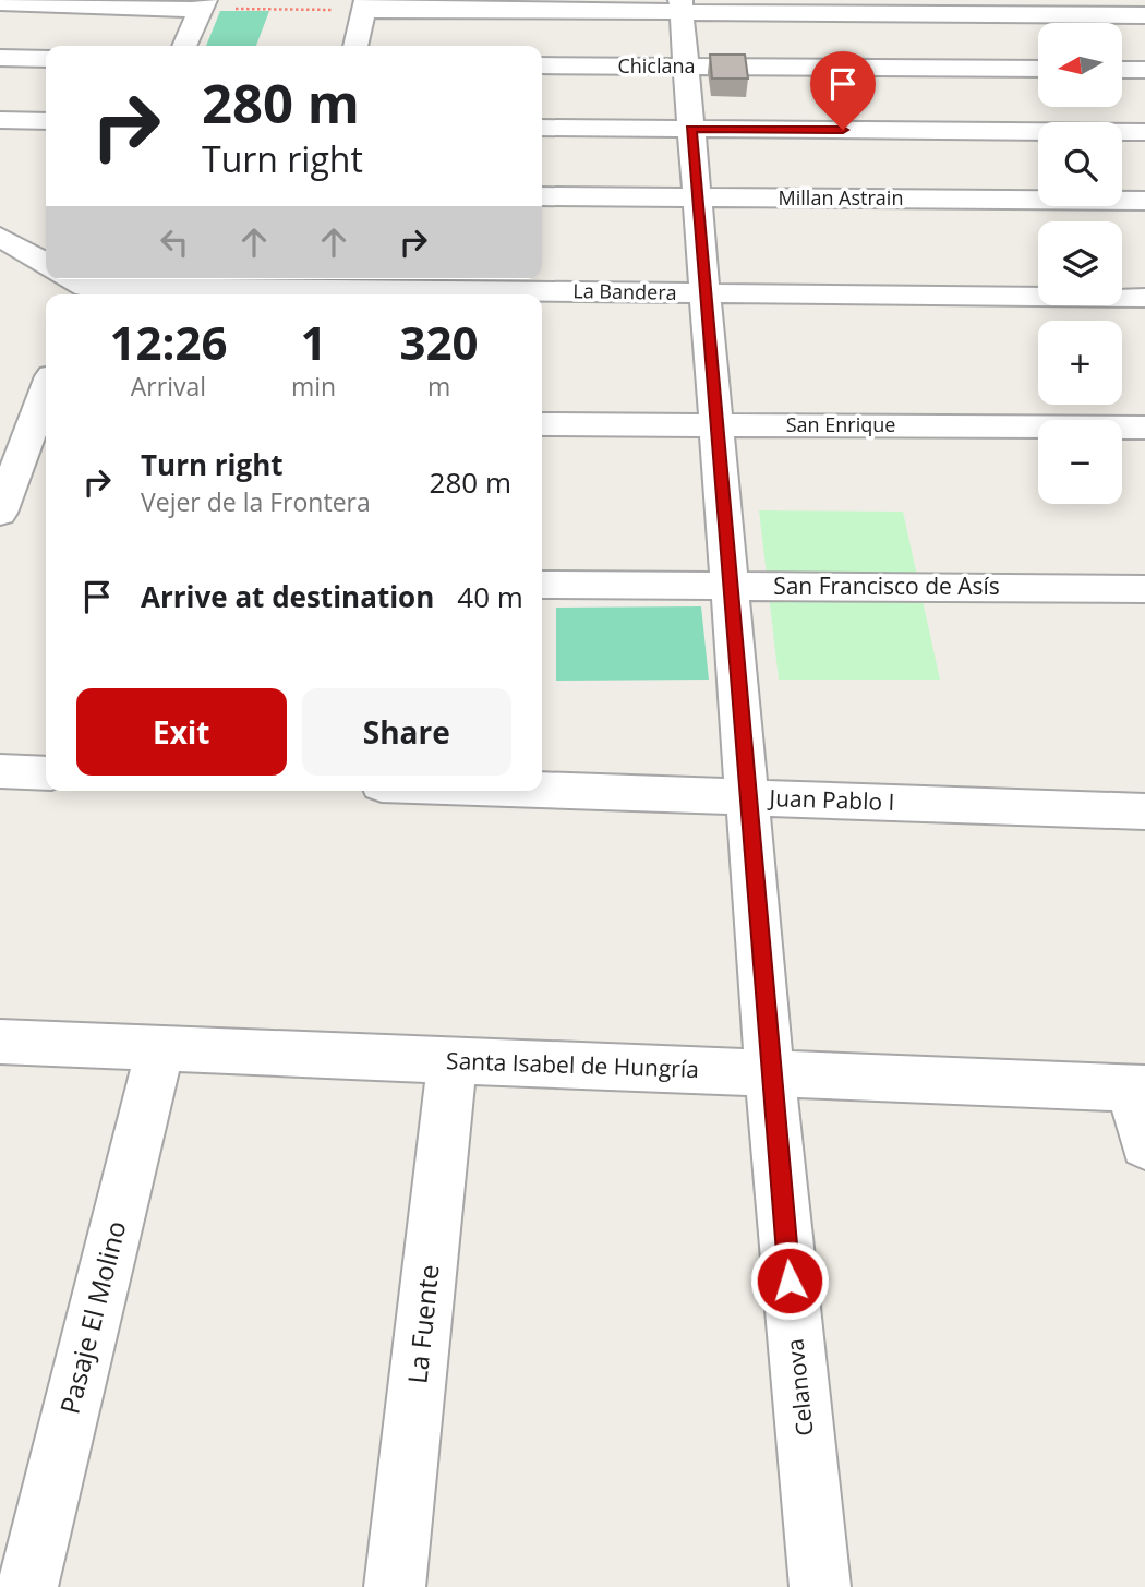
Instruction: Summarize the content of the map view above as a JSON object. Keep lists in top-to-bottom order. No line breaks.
{"streets":{"street":["Chiclana","Millan Astrain","La Bandera","San Enrique","San Francisco de Asís","Juan Pablo I","Santa Isabel de Hungría","Pasaje El Molino","La Fuente","Celanova"]},"crossings":[["Chiclana","Celanova"],["Millan Astrain","Celanova"],["La Bandera","Celanova"],["San Enrique","Celanova"],["San Francisco de Asís","Celanova"],["Juan Pablo I","Celanova"],["Santa Isabel de Hungría","Pasaje El Molino"],["Santa Isabel de Hungría","La Fuente"],["Santa Isabel de Hungría","Celanova"]],"north":"left","page":{"map_buttons":["+","−"],"turn":["280 m","Turn right"],"eta":["12:26","Arrival","1","min","320","m"],"list":[{"name":"Turn right","note":"Vejer de la Frontera","value":"280 m"},{"name":"Arrive at destination","value":"40 m"}],"buttons":["Exit","Share"]}}
